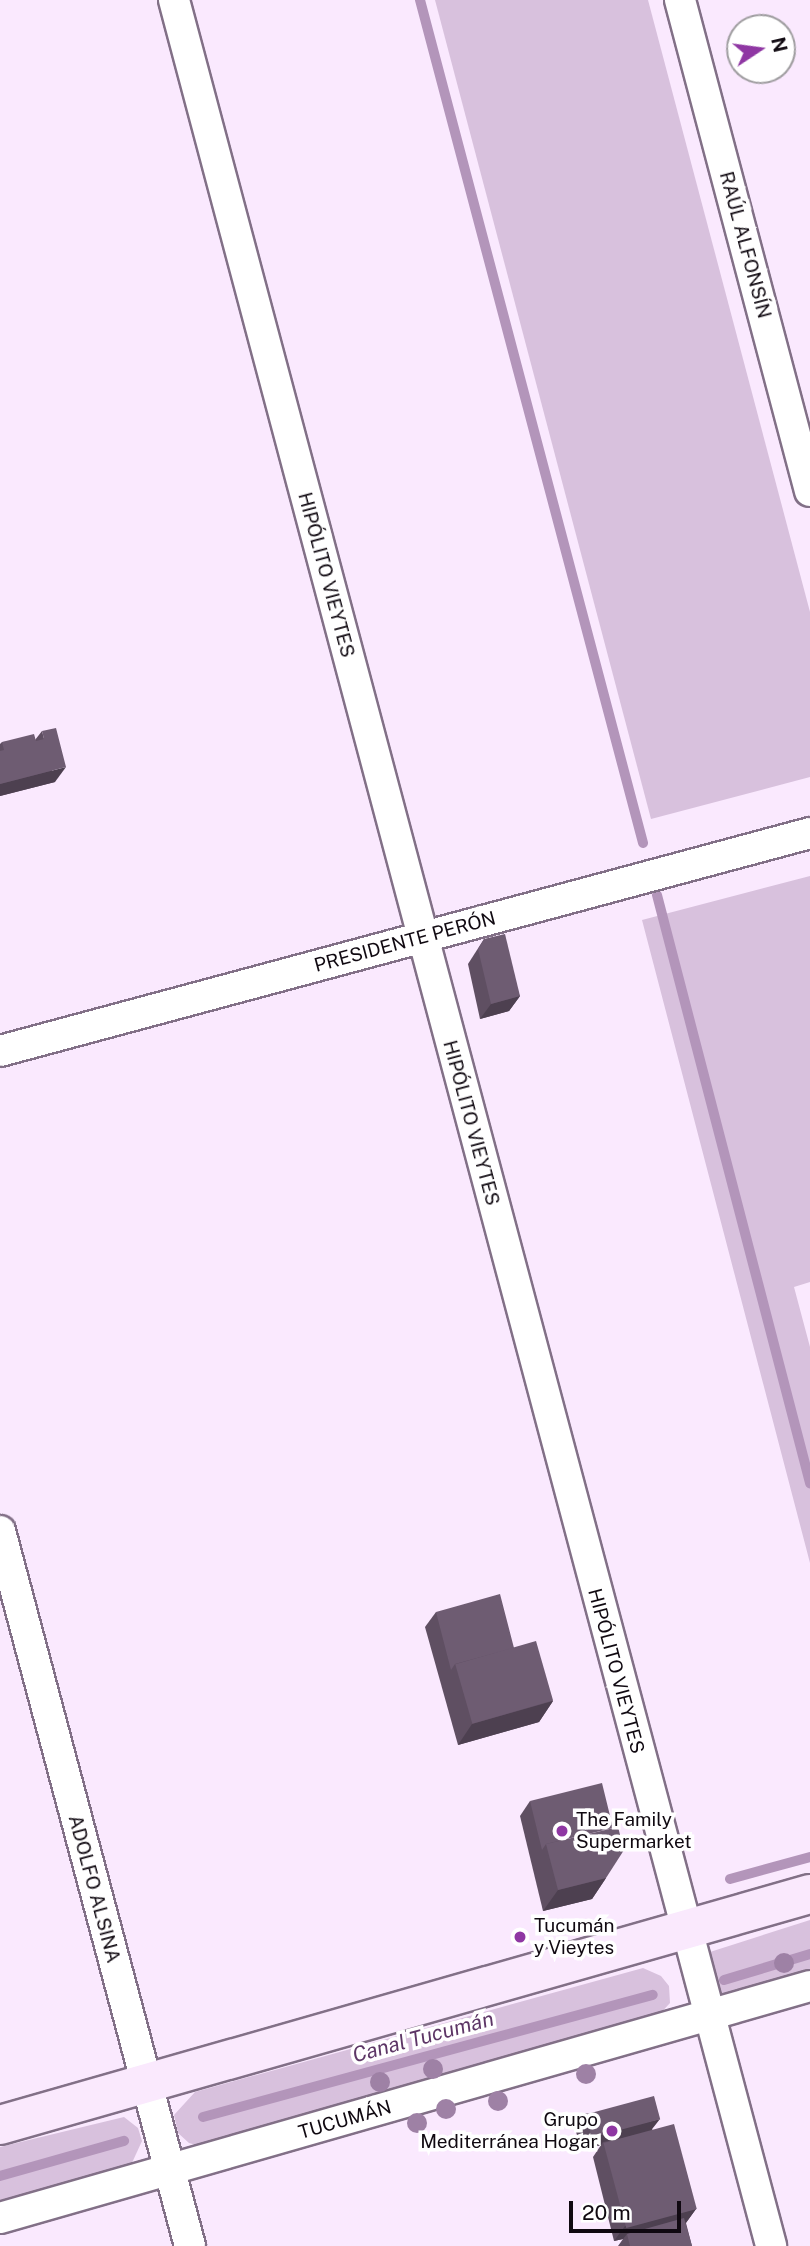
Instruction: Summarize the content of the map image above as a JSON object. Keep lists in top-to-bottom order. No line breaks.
{"streets":{"street":["RAÚL ALFONSÍN","HIPÓLITO VIEYTES","PRESIDENTE PERÓN","ADOLFO ALSINA","TUCUMÁN"]},"crossings":[["HIPÓLITO VIEYTES","PRESIDENTE PERÓN"],["HIPÓLITO VIEYTES","TUCUMÁN"],["ADOLFO ALSINA","TUCUMÁN"]],"water":["Canal Tucumán"],"places":["The Family Supermarket","Tucumán y Vieytes","Grupo Mediterránea Hogar"],"scale_bar":"20 m","north":"right"}
